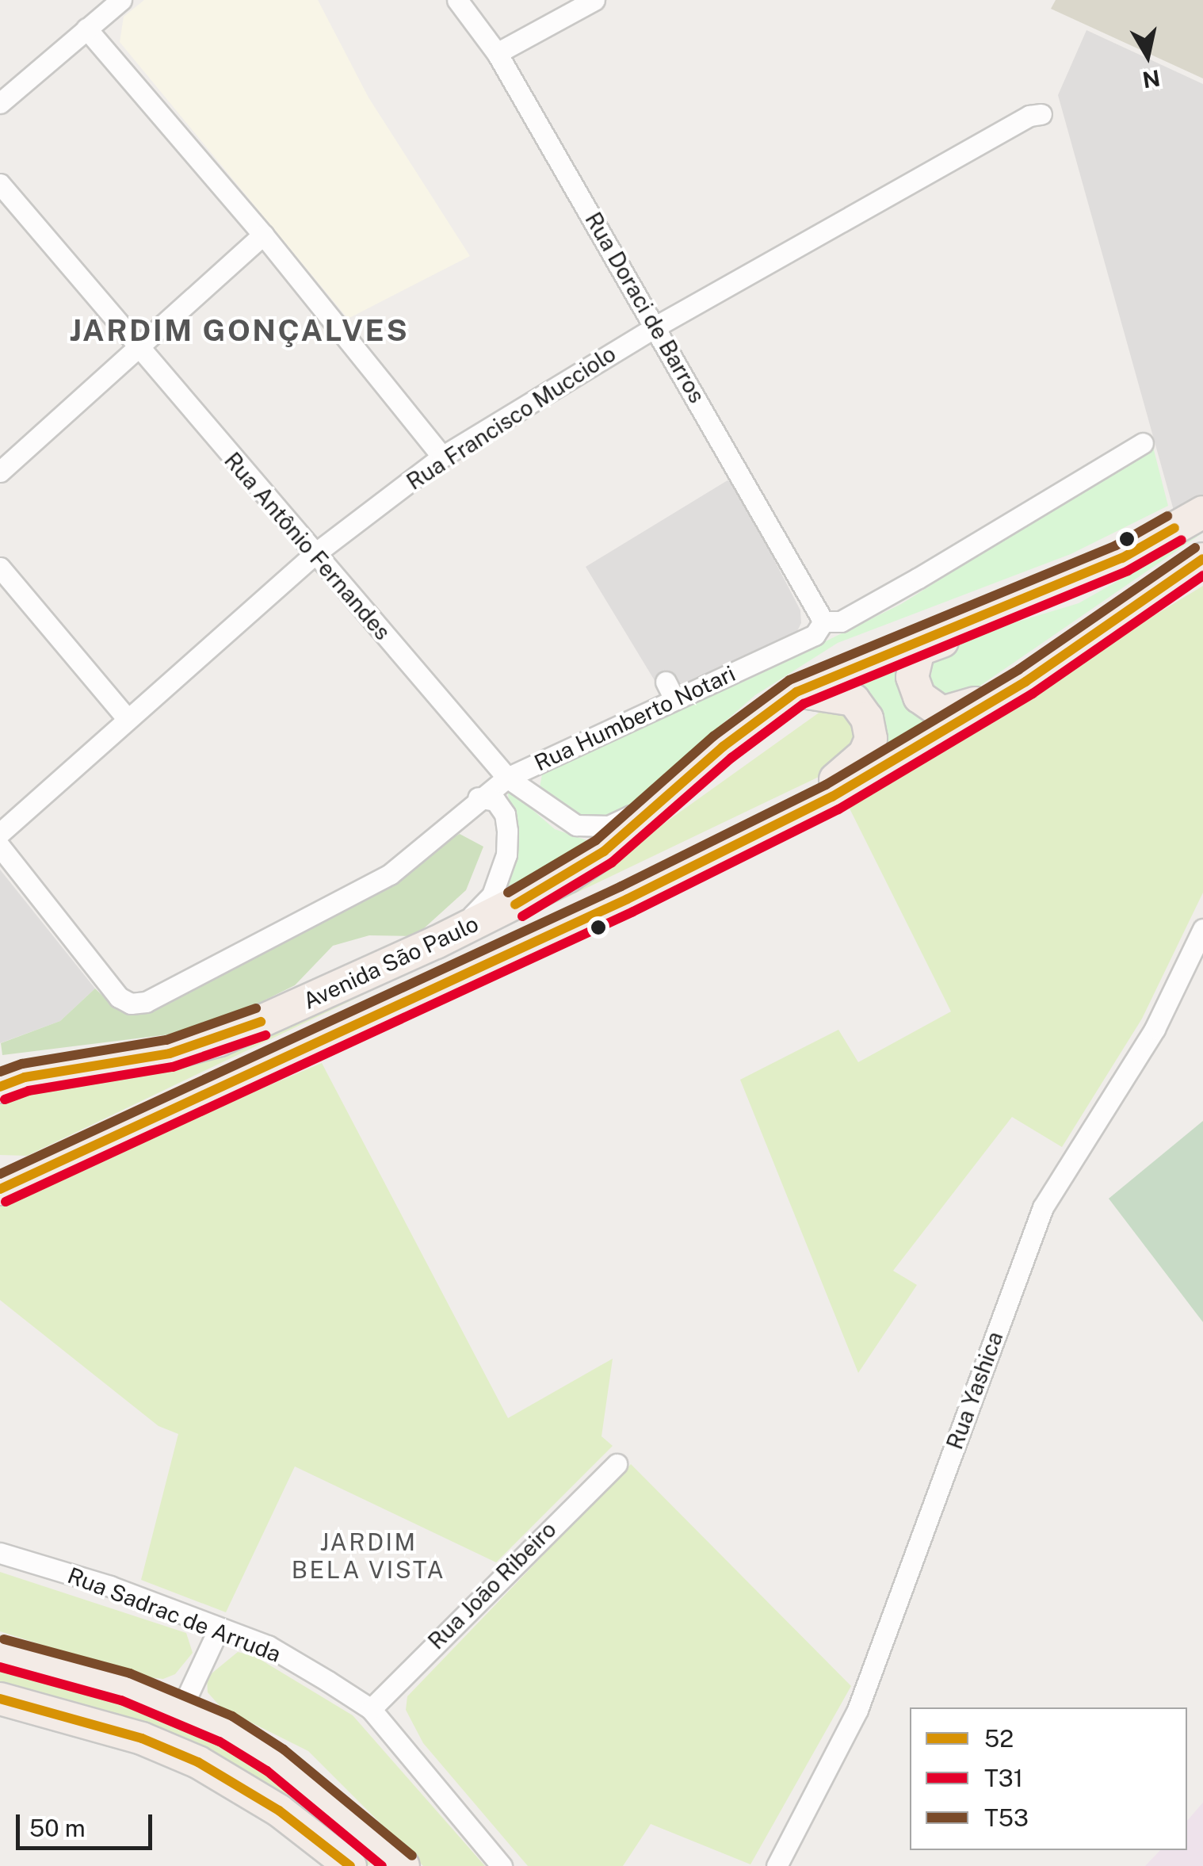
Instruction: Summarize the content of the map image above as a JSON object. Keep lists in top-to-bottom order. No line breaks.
{"streets":{"main road":["Avenida São Paulo"],"street":["Rua Doraci de Barros","Rua Francisco Mucciolo","Rua Antônio Fernandes","Rua Humberto Notari","Rua Yashica","Rua Joāo Ribeiro","Rua Sadrac de Arruda"]},"crossings":[["Rua Doraci de Barros","Rua Francisco Mucciolo"],["Rua Doraci de Barros","Rua Humberto Notari"],["Rua Francisco Mucciolo","Rua Antônio Fernandes"],["Rua Antônio Fernandes","Rua Humberto Notari"],["Rua Antônio Fernandes","Avenida São Paulo"],["Rua Joāo Ribeiro","Rua Sadrac de Arruda"]],"districts":["JARDIM GONÇALVES","JARDIM BELA VISTA"],"lines":["transit line T53","transit line 52","transit line T31"],"legend":["52","T31","T53"],"scale_bar":"50 m","north":"bottom"}
